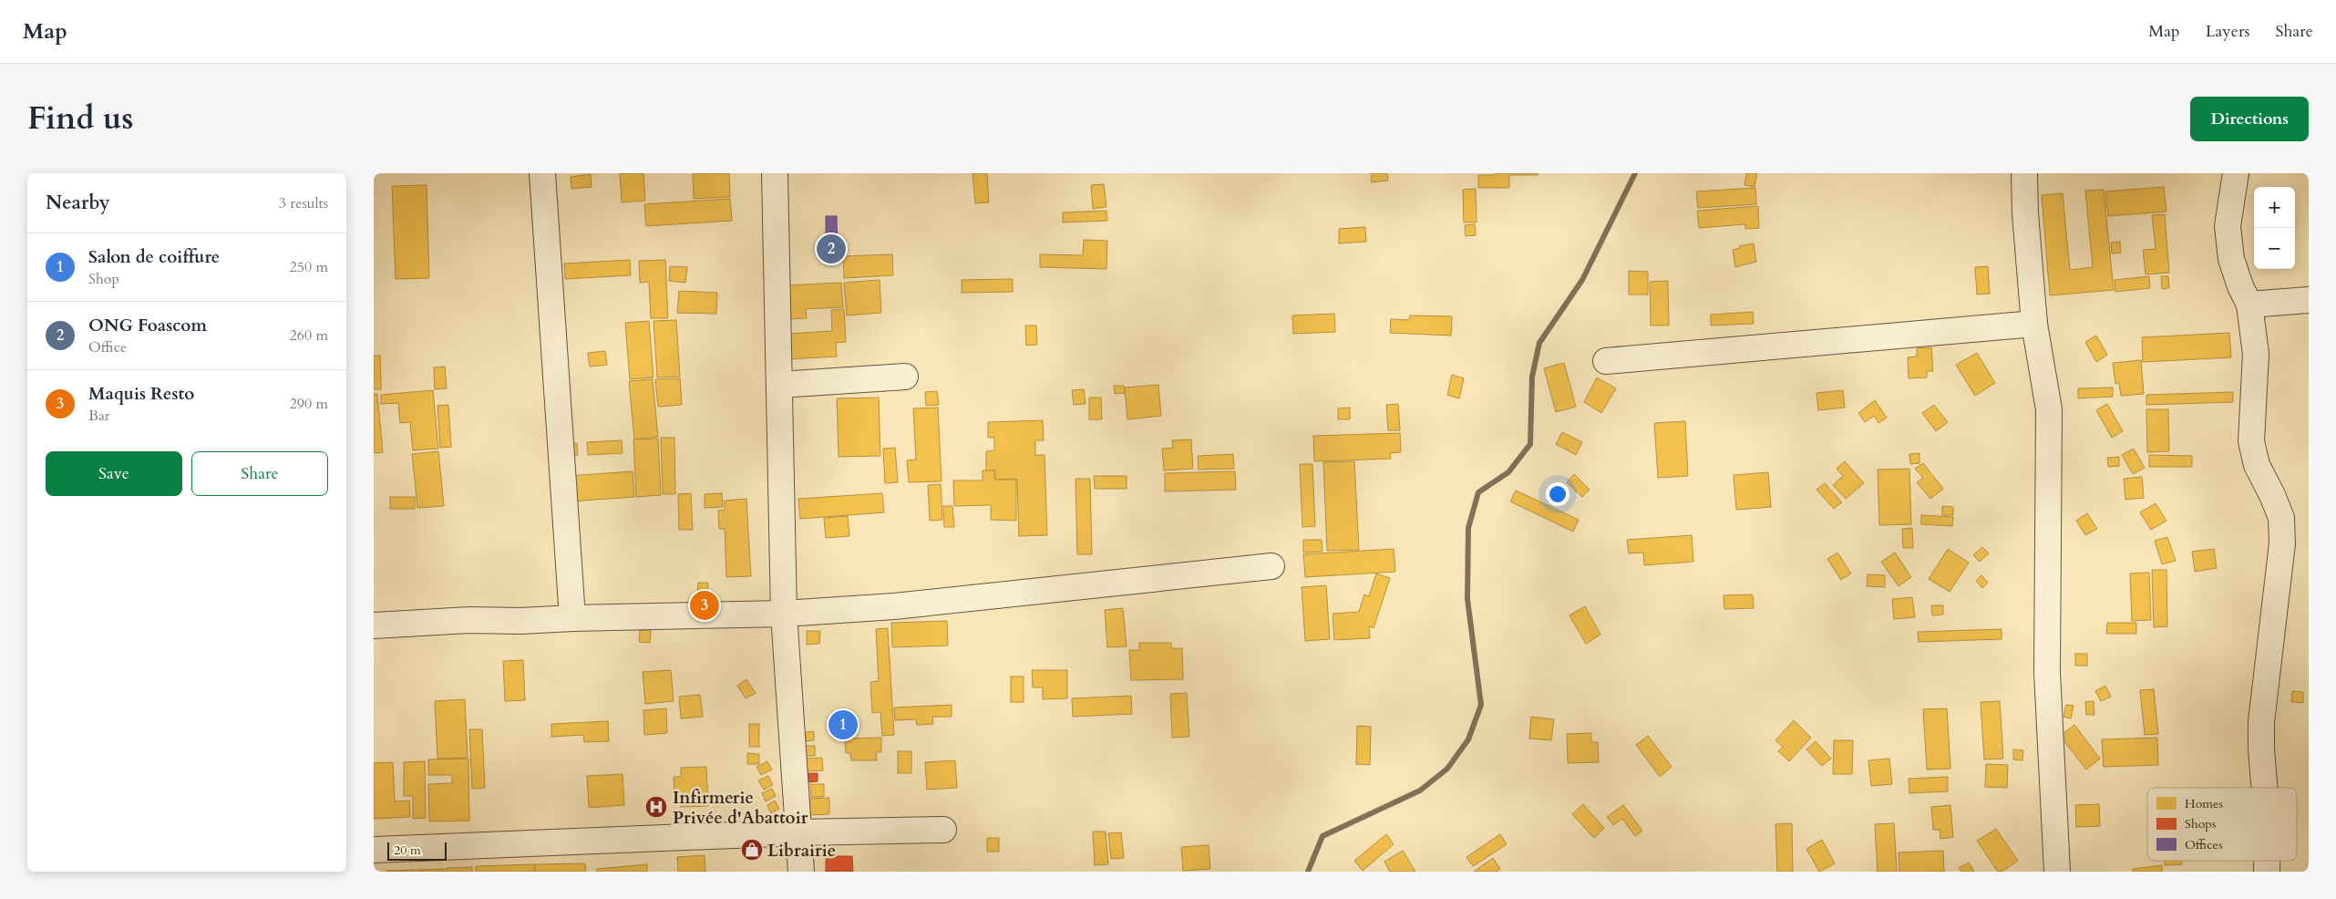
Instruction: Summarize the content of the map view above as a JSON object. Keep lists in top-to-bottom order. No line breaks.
{"places":{"hospital":["Infirmerie Privée d'Abattoir"],"shop":["Librairie"]},"legend":["Homes","Shops","Offices"],"scale_bar":"20 m","page":{"header":"Map","nav":["Map","Layers","Share"],"title":"Find us","buttons":["Directions",["Save","Share"]],"heading":["Nearby","3 results"],"map_buttons":["+","−"],"list":[{"mark":"1","name":"Salon de coiffure","note":"Shop","value":"250 m"},{"mark":"2","name":"ONG Foascom","note":"Office","value":"260 m"},{"mark":"3","name":"Maquis Resto","note":"Bar","value":"290 m"}],"pins":["2","3","1"],"scale":"20 m"}}
